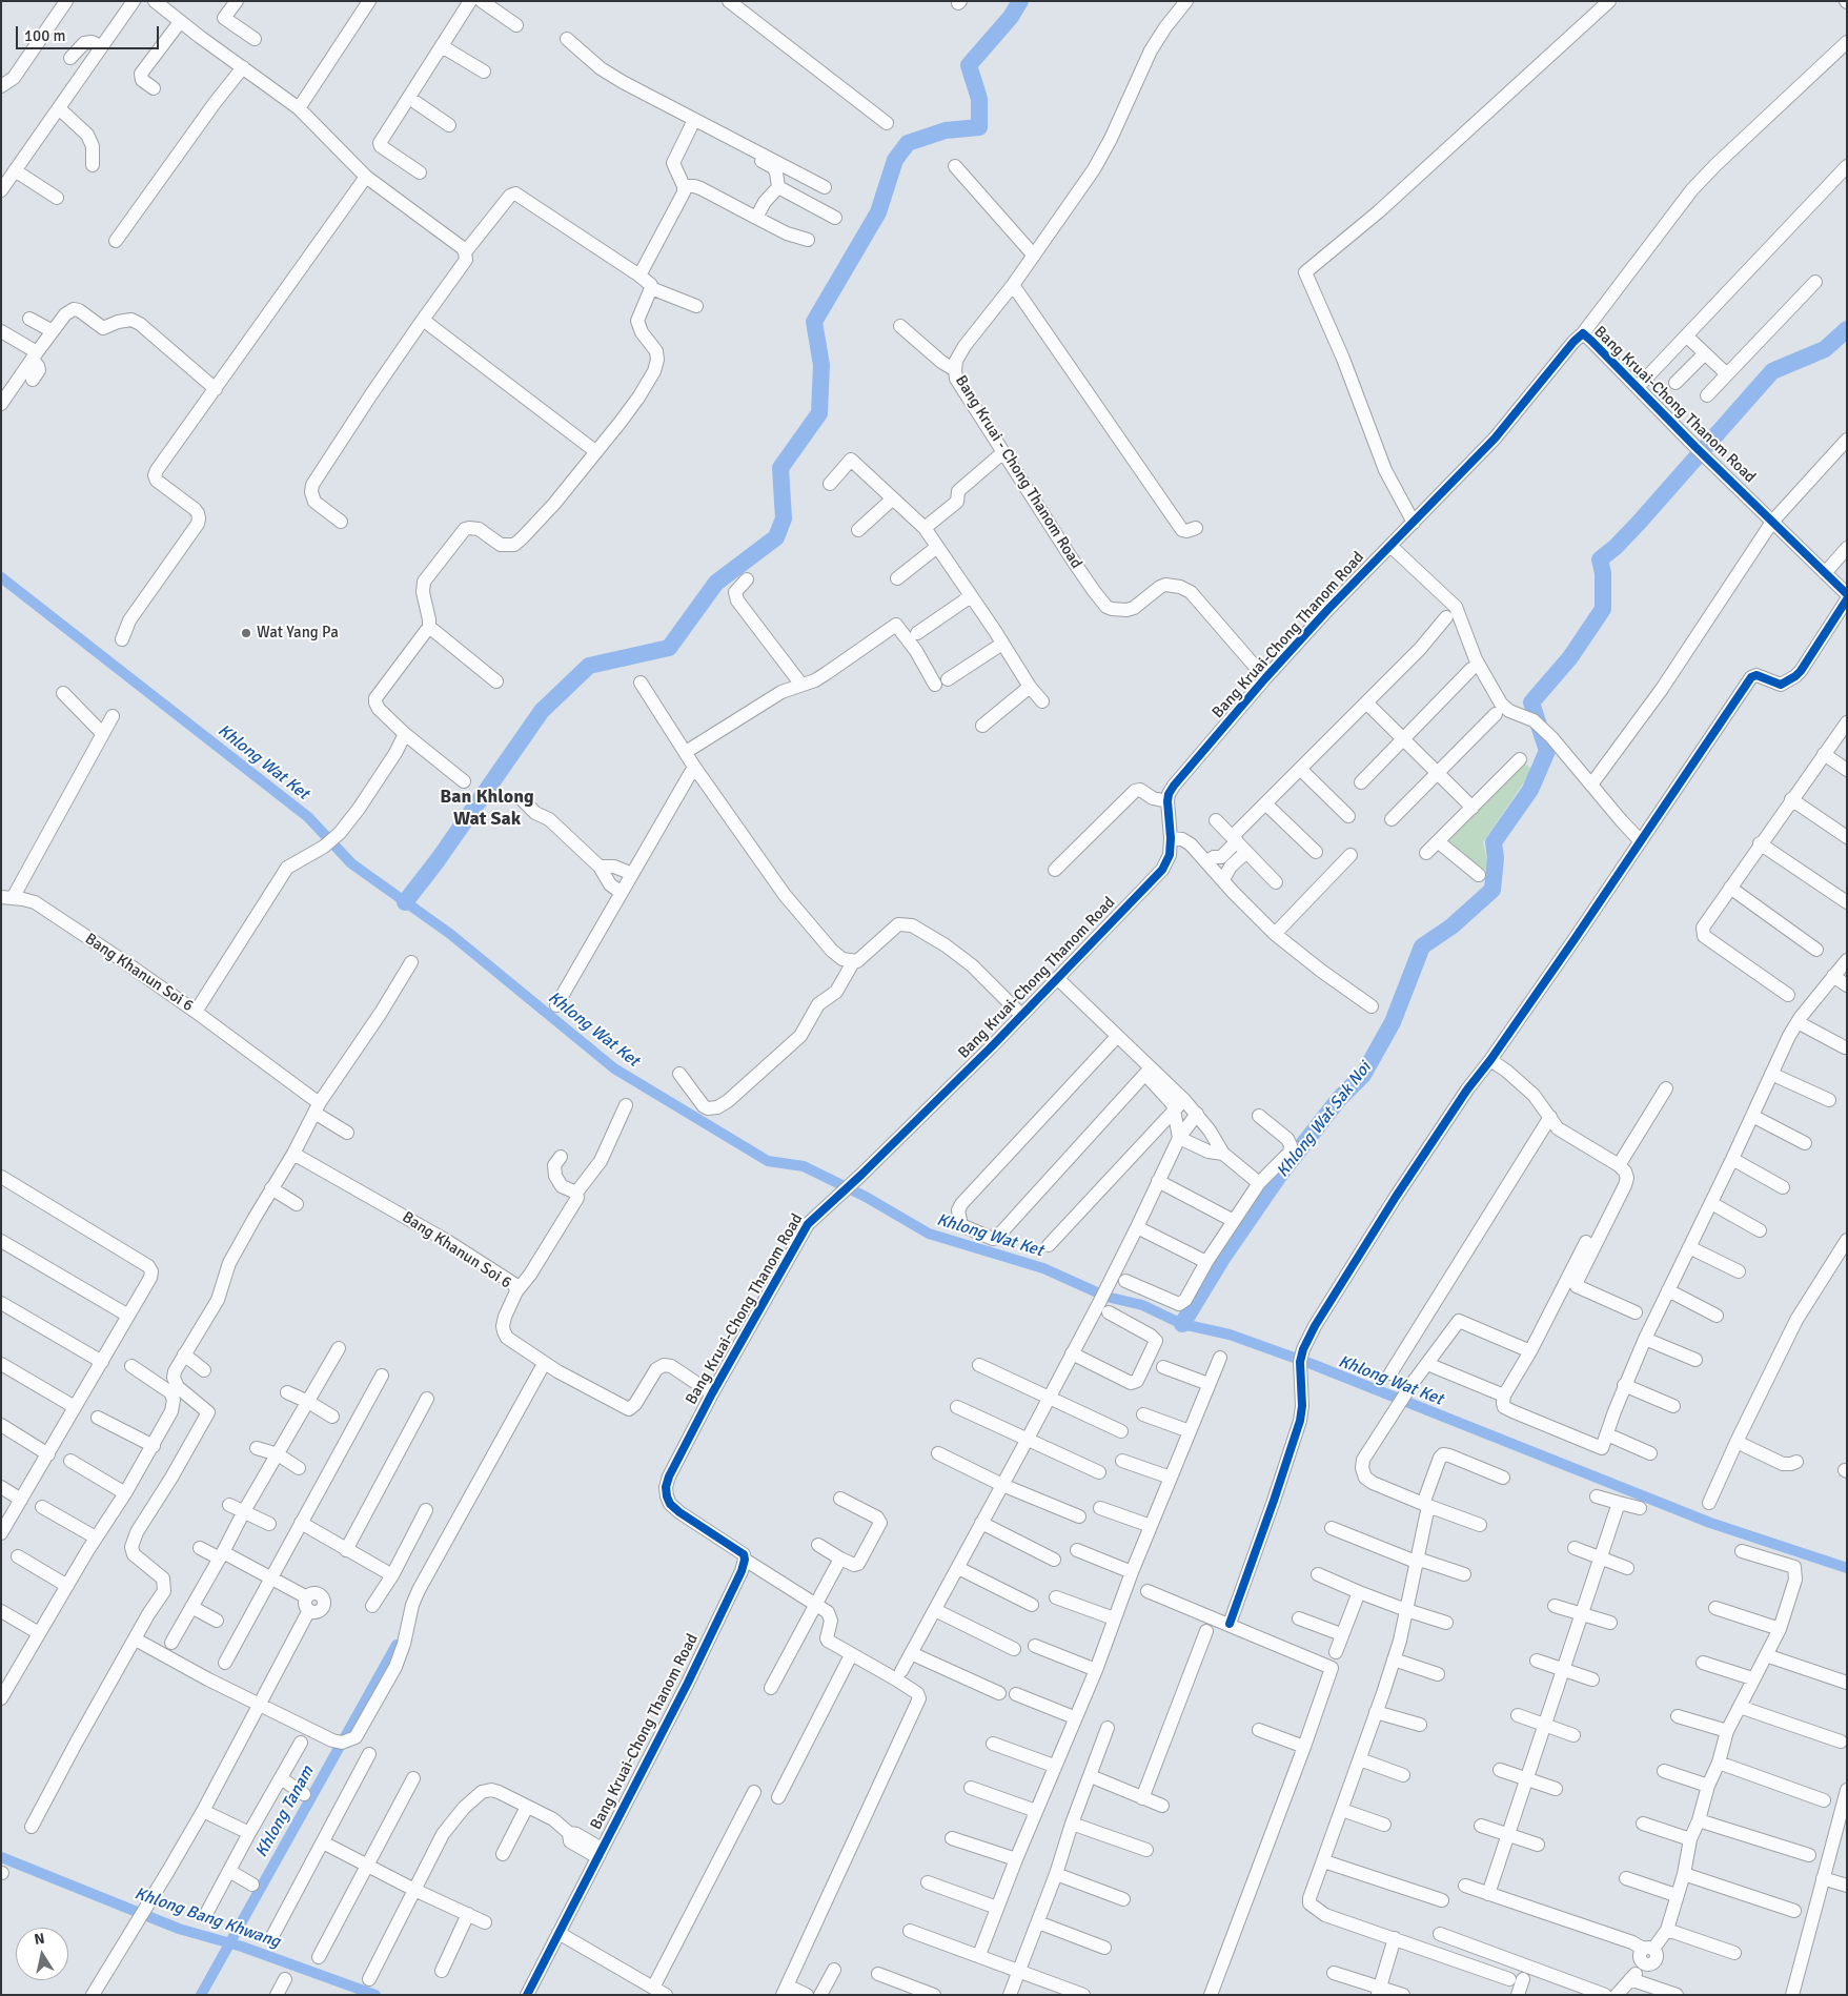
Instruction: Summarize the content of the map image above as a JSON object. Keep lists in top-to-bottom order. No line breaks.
{"streets":{"street":["Bang Kruai-Chong Thanom Road","Bang Kruai - Chong Thanom Road","Bang Khanun Soi 6"]},"crossings":[["Bang Kruai-Chong Thanom Road","Bang Kruai - Chong Thanom Road"],["Bang Kruai-Chong Thanom Road","Bang Khanun Soi 6"]],"districts":["Ban Khlong Wat Sak"],"water":["Khlong Wat Ket","Khlong Wat Sak Noi","Khlong Tanam","Khlong Bang Khwang"],"places":["Wat Yang Pa"],"scale_bar":"100 m","north":"top"}
